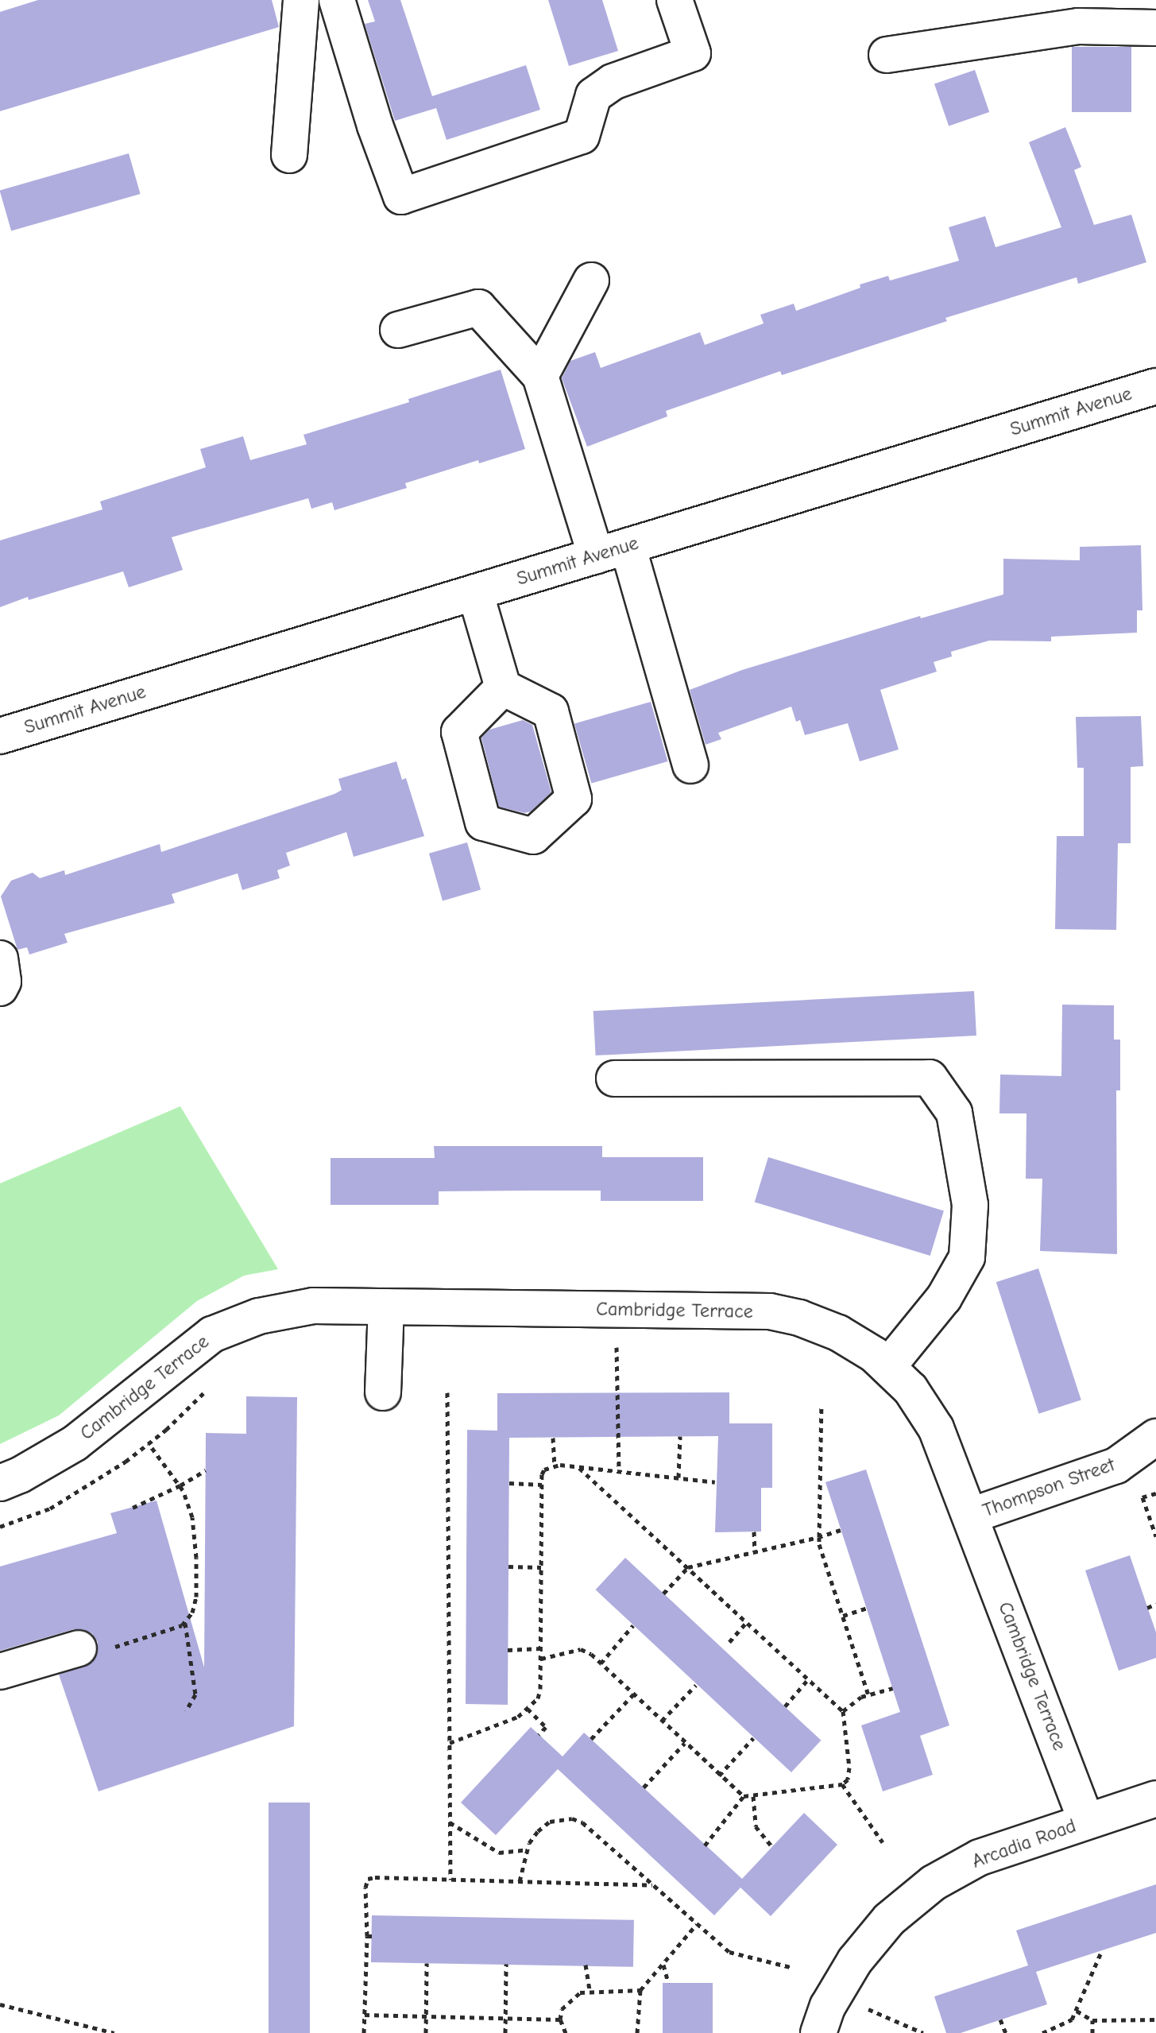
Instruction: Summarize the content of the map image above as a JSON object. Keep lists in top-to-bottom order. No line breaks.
{"streets":{"street":["Summit Avenue","Cambridge Terrace","Thompson Street","Arcadia Road"]},"crossings":[["Cambridge Terrace","Thompson Street"],["Cambridge Terrace","Arcadia Road"]]}
